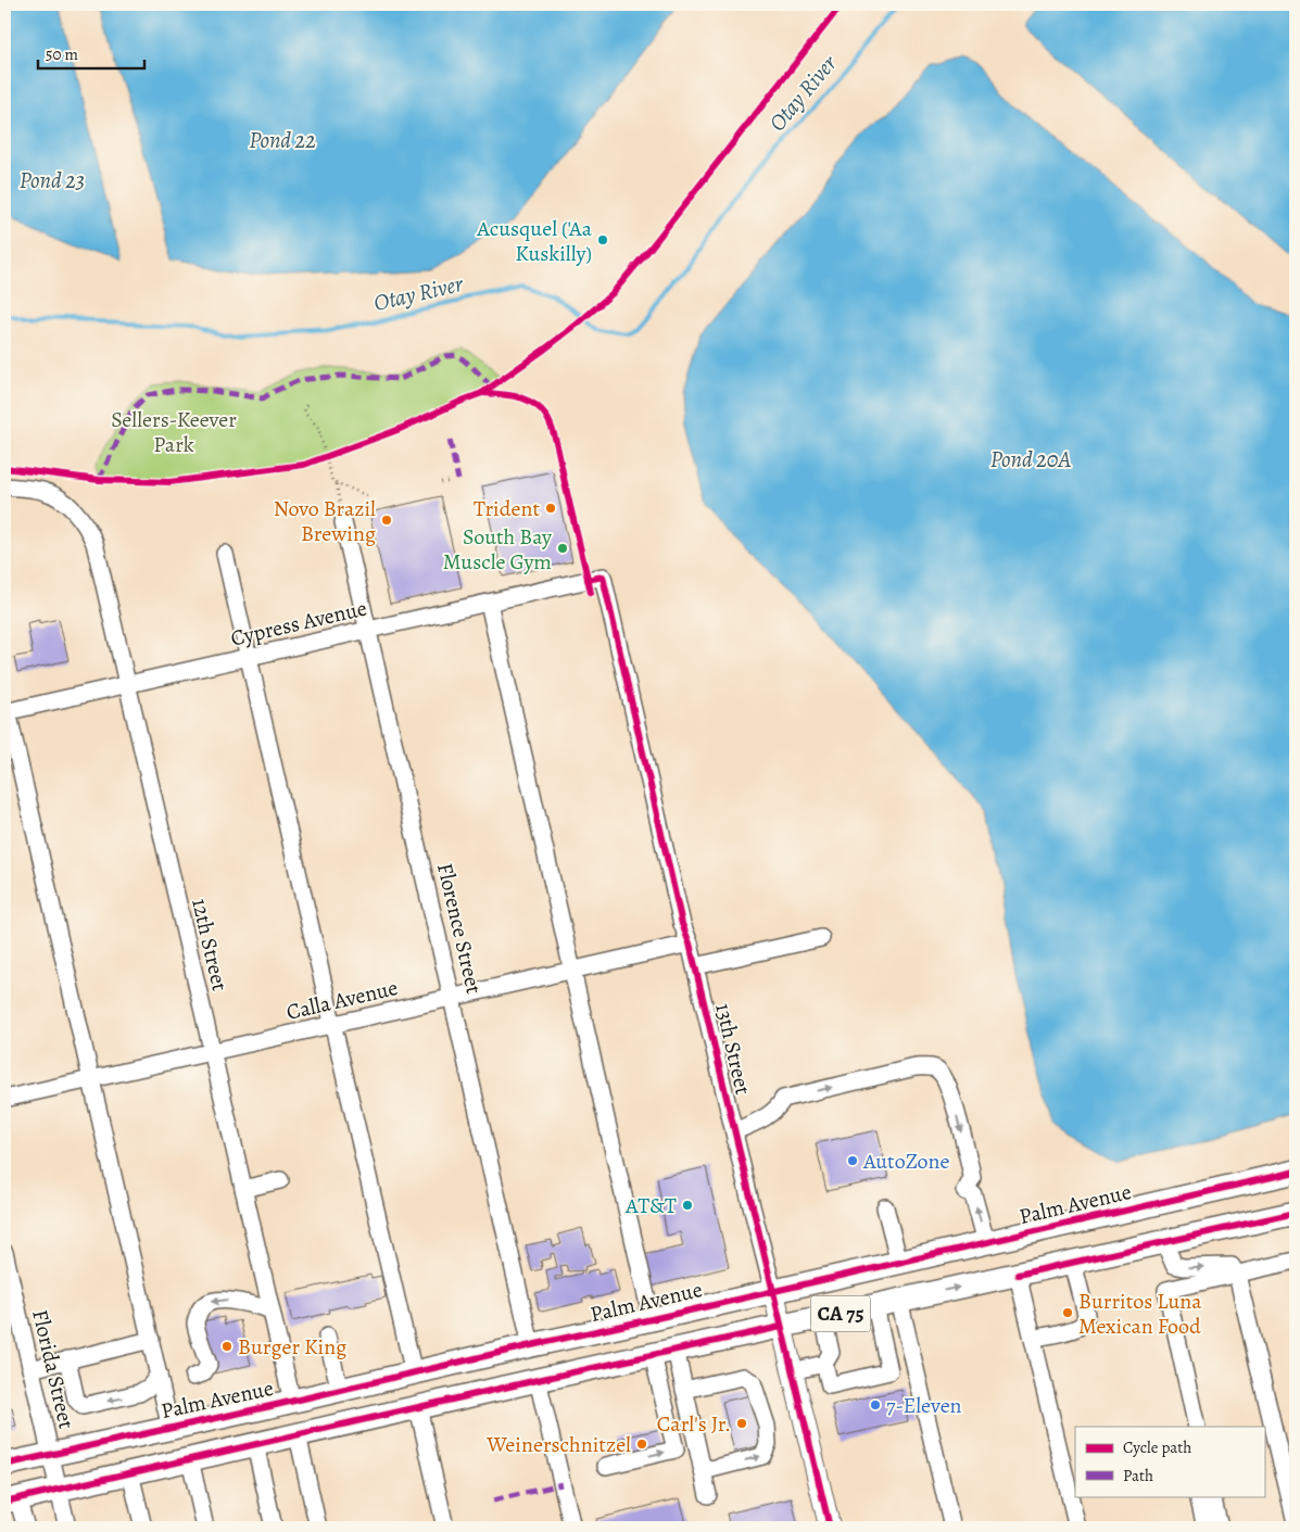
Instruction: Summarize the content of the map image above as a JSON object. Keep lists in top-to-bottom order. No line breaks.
{"streets":{"highway":["Palm Avenue","CA 75"],"main road":["13th Street"],"street":["Cypress Avenue","Florence Street","12th Street","Calla Avenue","Florida Street"]},"crossings":[["Cypress Avenue","Florence Street"],["Cypress Avenue","12th Street"],["Cypress Avenue","13th Street"],["Florence Street","Calla Avenue"],["Florence Street","Palm Avenue"],["12th Street","Calla Avenue"],["12th Street","Palm Avenue"],["Calla Avenue","13th Street"],["13th Street","Palm Avenue"],["13th Street","CA 75"],["Palm Avenue","Florida Street"],["CA 75","Florida Street"]],"water":["Otay River","Pond 22","Pond 23","Pond 20A"],"parks":["Sellers-Keever Park"],"places":["Acusquel ('Aa Kuskilly)","Trident","Novo Brazil Brewing","South Bay Muscle Gym","AutoZone","AT&T","Burritos Luna Mexican Food","Burger King","7-Eleven","Carl's Jr.","Weinerschnitzel"],"legend":["Cycle path","Path"],"scale_bar":"50 m"}
